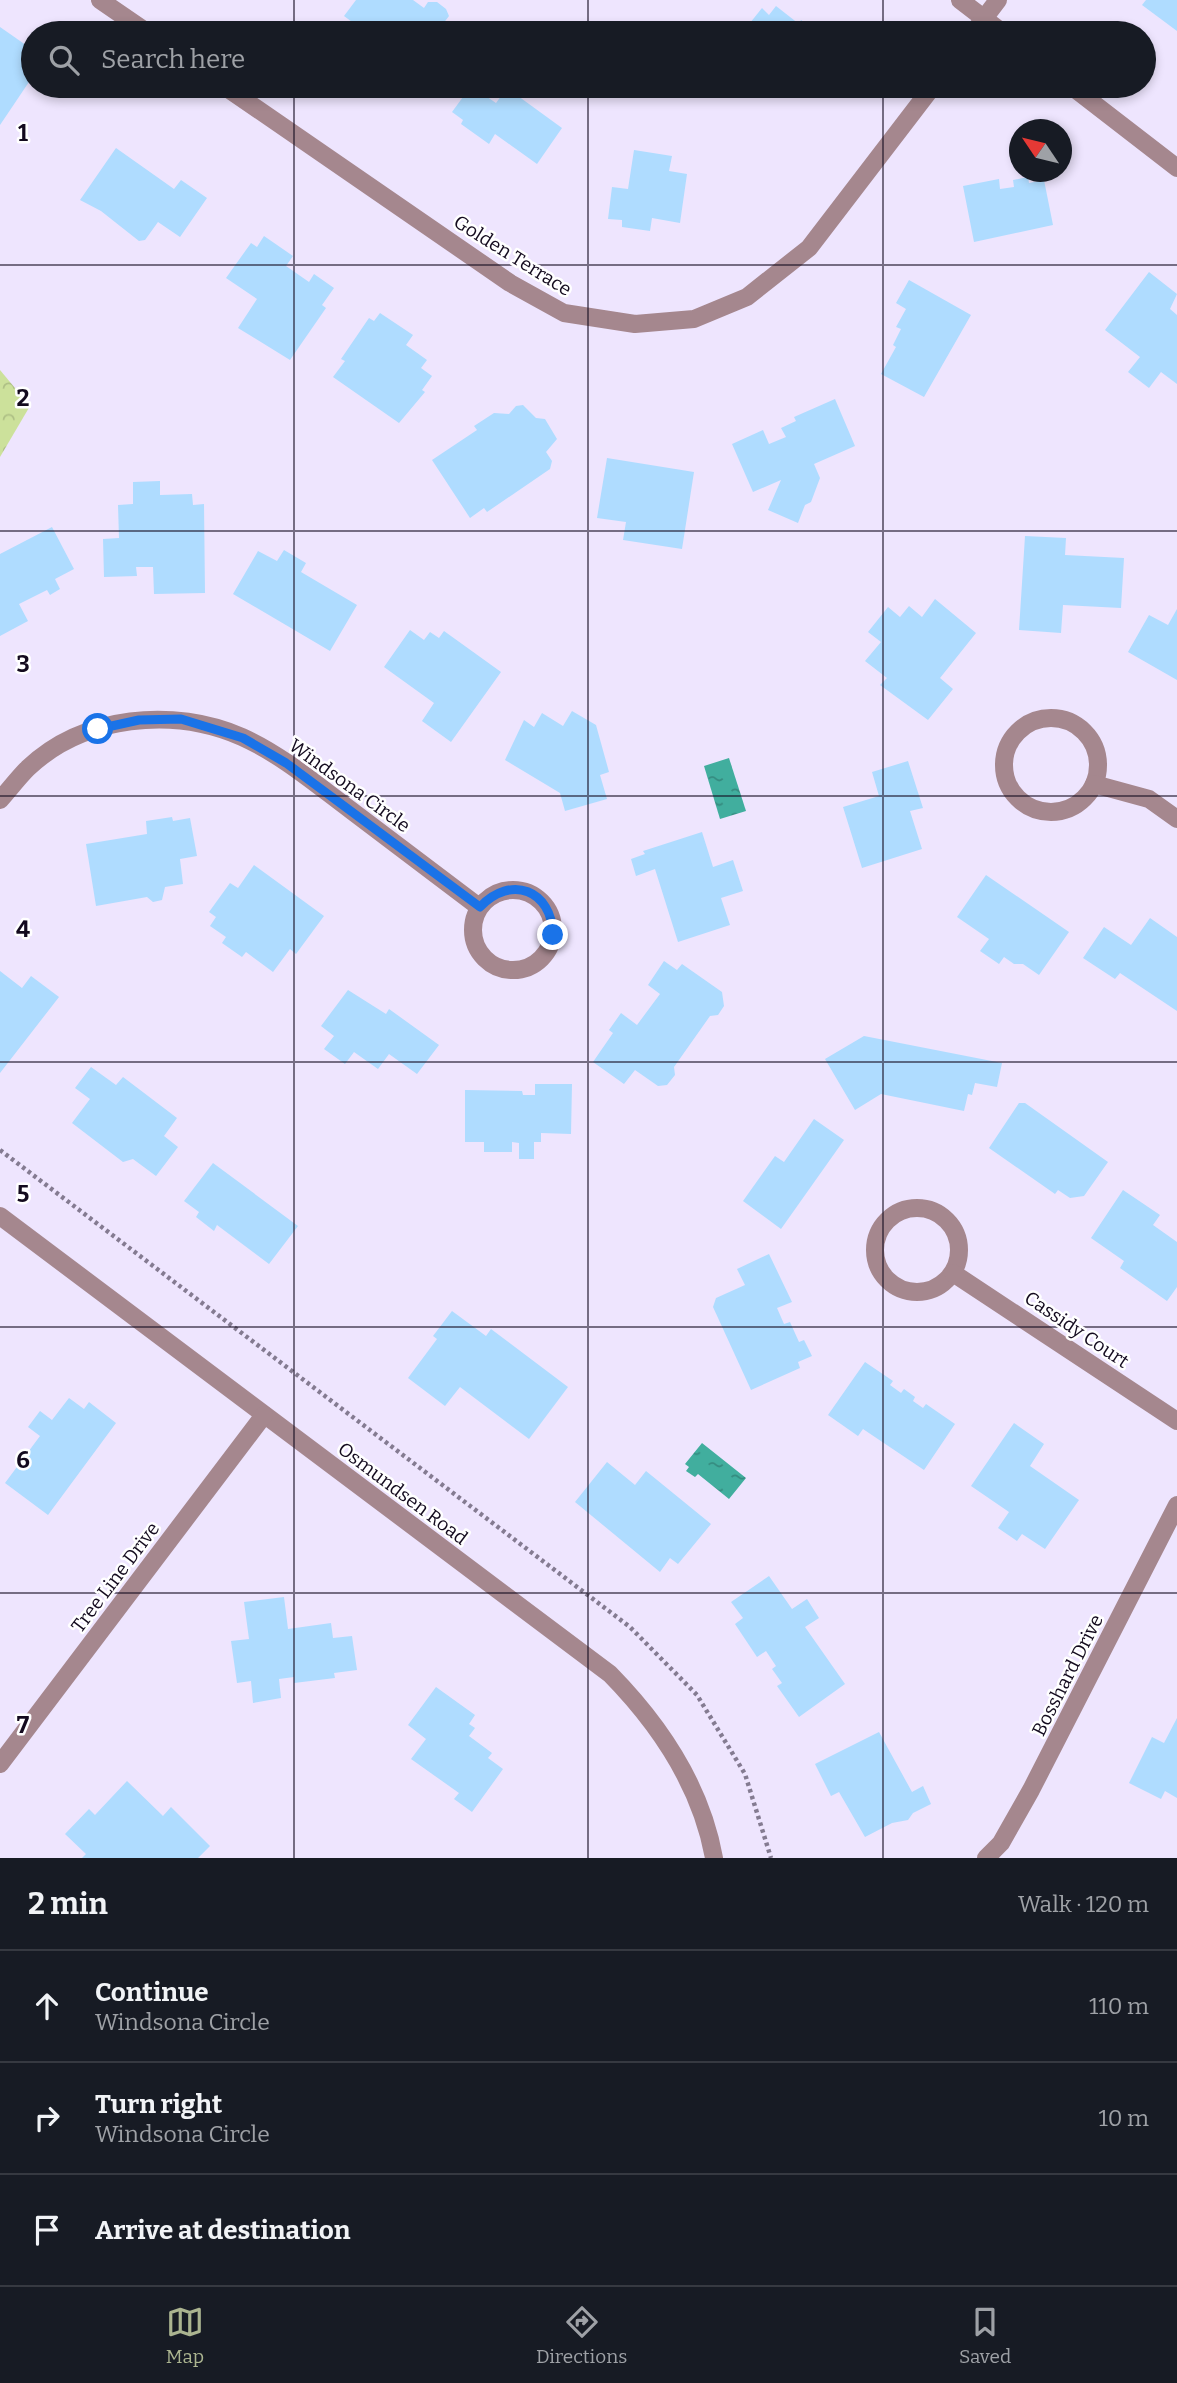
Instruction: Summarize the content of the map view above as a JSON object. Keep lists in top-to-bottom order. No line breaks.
{"streets":{"street":["Golden Terrace","Windsona Circle","Cassidy Court","Osmundsen Road","Tree Line Drive","Bosshard Drive"]},"crossings":[["Osmundsen Road","Tree Line Drive"]],"north":"top left","page":{"search":"Search here","heading":["2 min","Walk · 120 m"],"list":[["Continue","Windsona Circle","110 m"],["Turn right","Windsona Circle","10 m"],"Arrive at destination"],"nav":["Map","Directions","Saved"]},"grid":{"rows":["1","2","3","4","5","6","7"]}}
